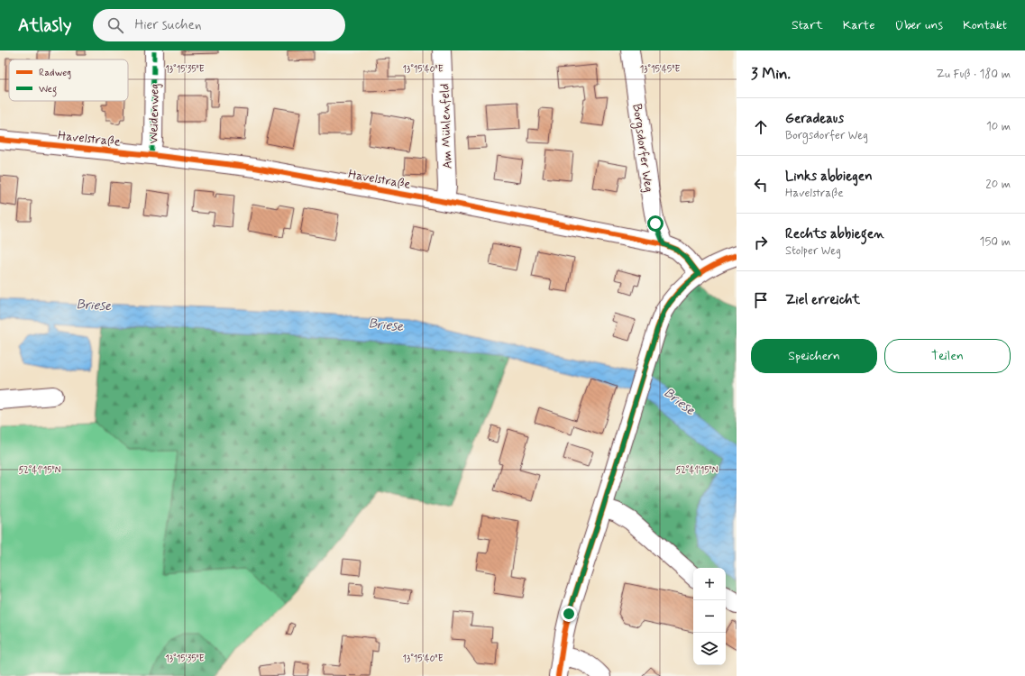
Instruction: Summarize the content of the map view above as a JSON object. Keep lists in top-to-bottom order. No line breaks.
{"streets":{"street":["Weidenweg","Am Mühlenfeld","Havelstraße","Borgsdorfer Weg"]},"crossings":[["Weidenweg","Havelstraße"],["Am Mühlenfeld","Havelstraße"],["Havelstraße","Borgsdorfer Weg"]],"water":["Briese"],"legend":["Radweg","Weg"],"page":{"header":"Atlasly","search":"Hier suchen","nav":["Start","Karte","Über uns","Kontakt"],"heading":["3 Min.","Zu Fuß · 180 m"],"list":[["Geradeaus","Borgsdorfer Weg","10 m"],["Links abbiegen","Havelstraße","20 m"],["Rechts abbiegen","Stolper Weg","150 m"],"Ziel erreicht"],"buttons":["Speichern","Teilen"],"map_buttons":["+","−"]},"coordinates":["13°15'35\"E","13°15'40\"E","13°15'45\"E","52°41'15\"N"]}
